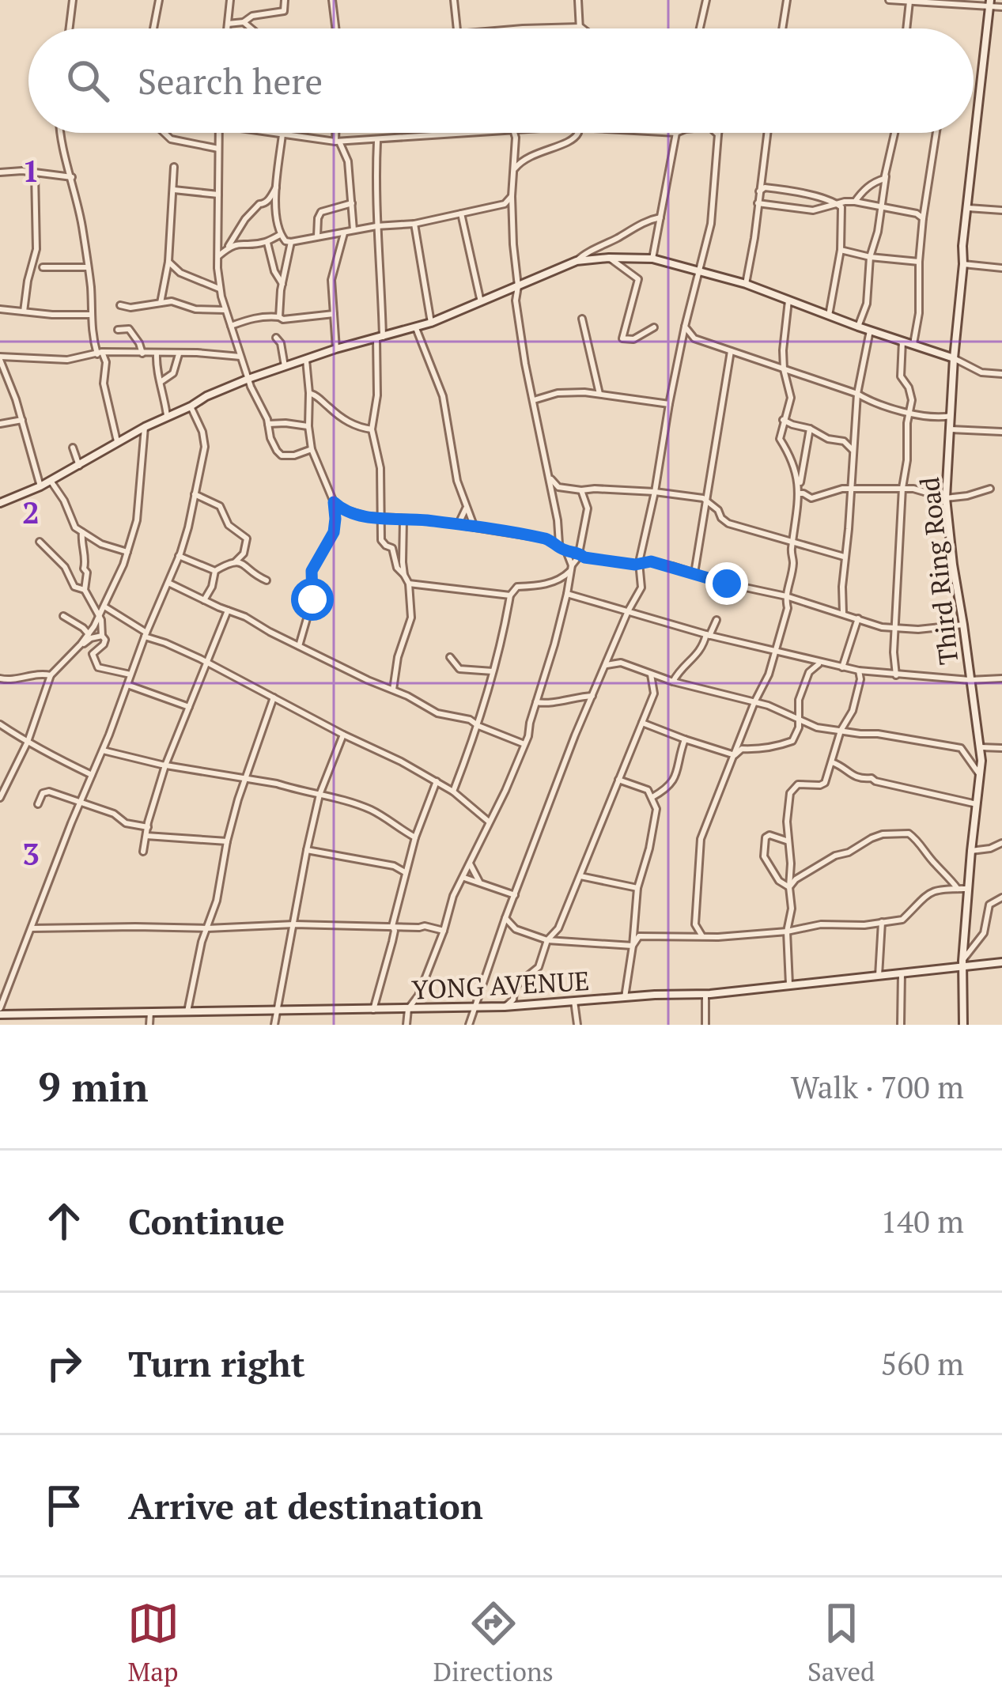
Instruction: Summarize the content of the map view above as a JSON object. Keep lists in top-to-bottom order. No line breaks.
{"streets":{"street":["Third Ring Road","YONG AVENUE"]},"crossings":[["Third Ring Road","YONG AVENUE"]],"page":{"search":"Search here","heading":["9 min","Walk · 700 m"],"list":[["Continue","140 m"],["Turn right","560 m"],"Arrive at destination"],"nav":["Map","Directions","Saved"]},"grid":{"rows":["1","2","3"]}}
